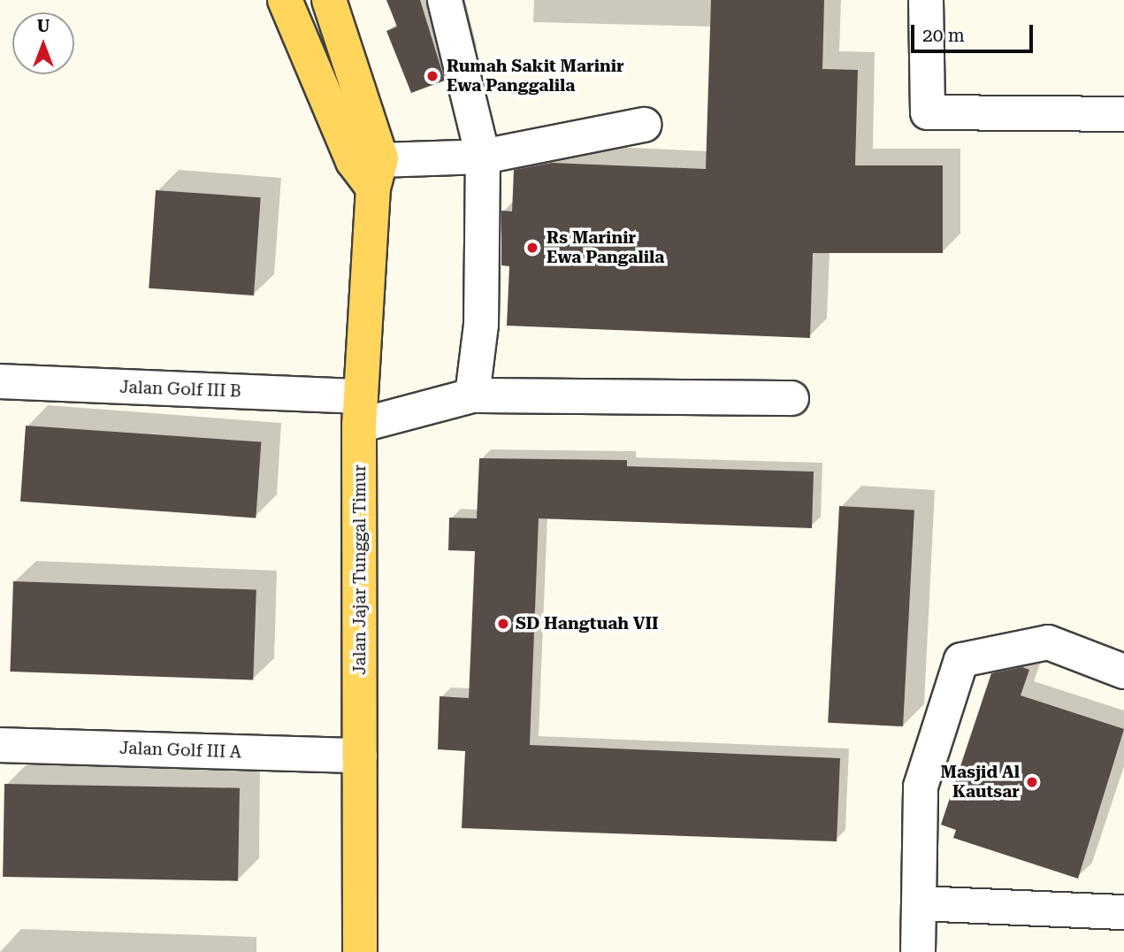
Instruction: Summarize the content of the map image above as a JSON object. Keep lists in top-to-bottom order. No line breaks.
{"streets":{"main road":["Jalan Jajar Tunggal Timur"],"street":["Jalan Golf III B","Jalan Golf III A"]},"crossings":[["Jalan Golf III B","Jalan Jajar Tunggal Timur"],["Jalan Jajar Tunggal Timur","Jalan Golf III A"]],"places":["Rumah Sakit Marinir Ewa Panggalila","Rs Marinir Ewa Pangalila","SD Hangtuah VII","Masjid Al Kautsar"],"scale_bar":"20 m","north":"top"}
